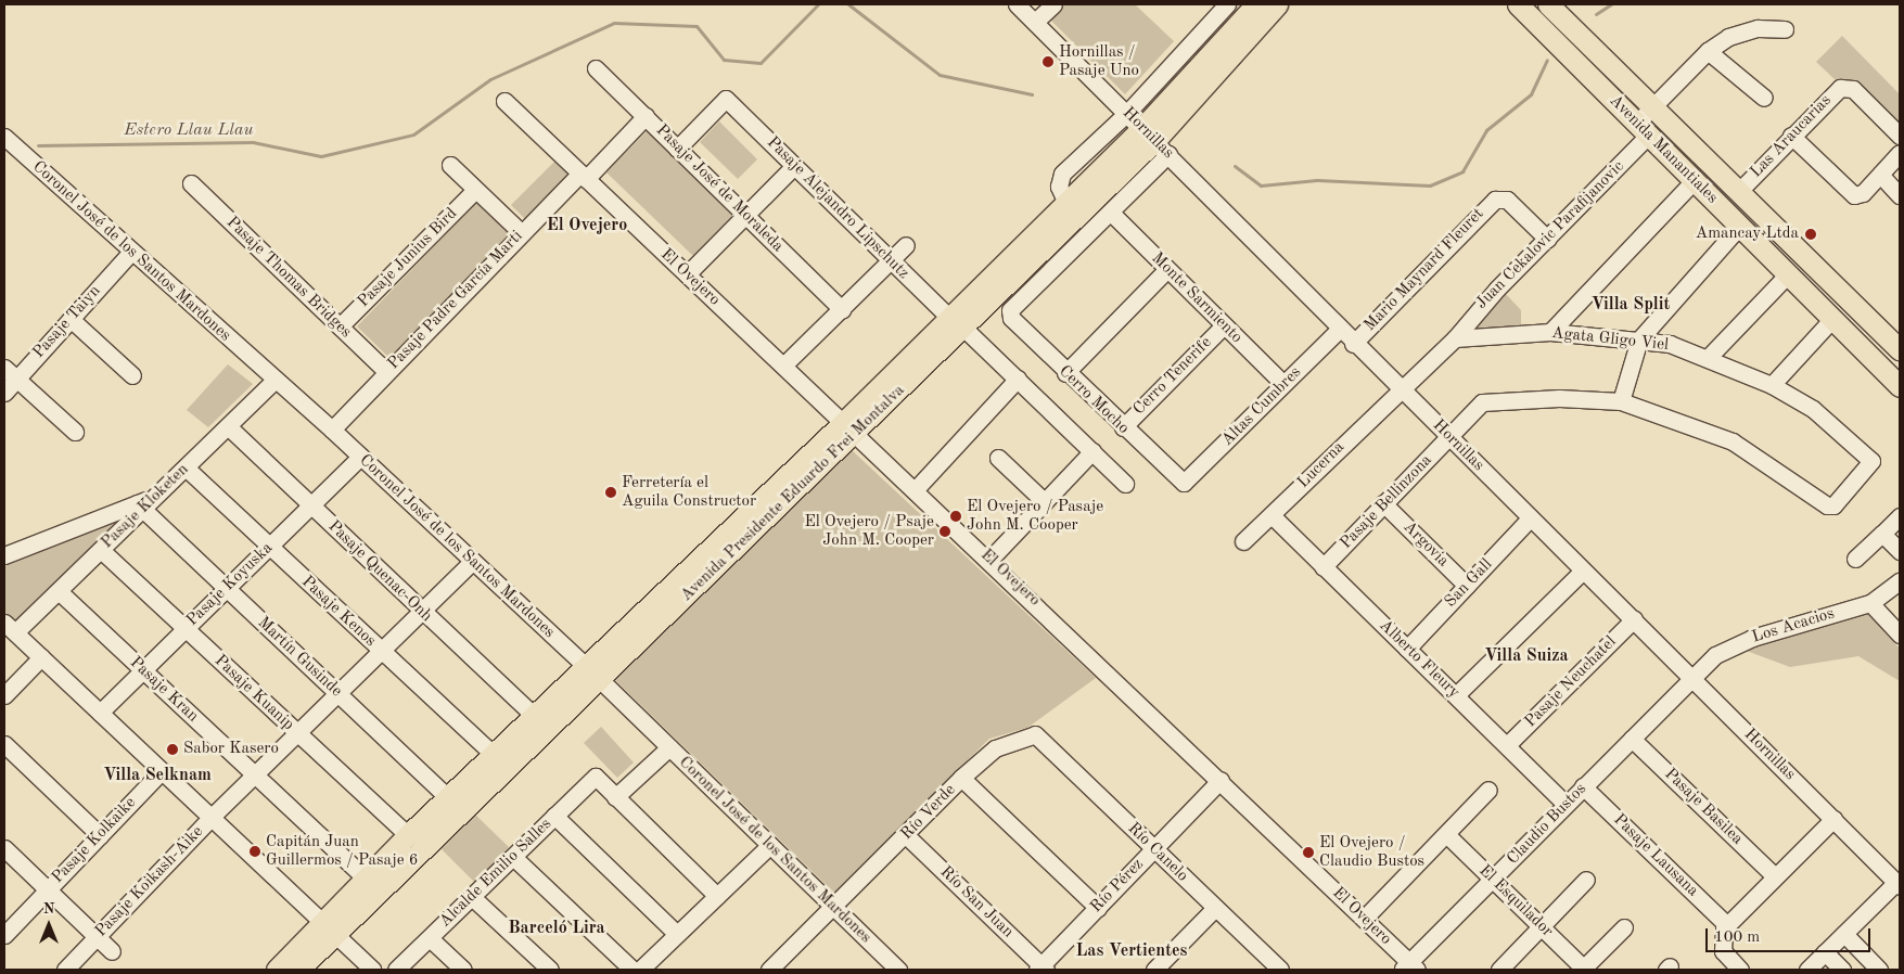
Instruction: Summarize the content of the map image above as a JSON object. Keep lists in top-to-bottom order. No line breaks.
{"streets":{"main road":["Avenida Manantiales","Avenida Presidente Eduardo Frei Montalva"],"street":["Hornillas","Las Araucarias","Pasaje José de Moraleda","Pasaje Alejandro Lipschutz","Juan Cekalovic Parafijanovic","Coronel José de los Santos Mardones","Pasaje Junius Bird","Mario Maynard Fleuret","Pasaje Thomas Bridges","El Ovejero","Monte Sarmiento","Pasaje Padre García Marti","Pasaje Taiyn","Agata Gligo Viel","Cerro Tenerife","Cerro Mocho","Altas Cumbres","Lucerna","Pasaje Bellinzona","Pasaje Kloketen","Argovia","Pasaje Quenac-Onh","San Gall","Pasaje Koyuska","Pasaje Kenos","Los Acacios","Martín Gusinde","Alberto Fleury","Pasaje Neuchatel","Pasaje Kran","Pasaje Kuanip","Pasaje Basilea","Río Verde","Claudio Bustos","Pasaje Kolkaike","Río Canelo","Pasaje Lausana","Alcalde Emilio Salles","Pasaje Koikash-Aike","Río Pérez","El Esquilador","Río San Juan"]},"crossings":[["Hornillas","Mario Maynard Fleuret"],["Hornillas","Altas Cumbres"],["Hornillas","Lucerna"],["Hornillas","Avenida Presidente Eduardo Frei Montalva"],["Hornillas","Pasaje Bellinzona"],["Hornillas","San Gall"],["Hornillas","Los Acacios"],["Hornillas","Pasaje Neuchatel"],["Hornillas","Claudio Bustos"],["Las Araucarias","Avenida Manantiales"],["Avenida Manantiales","Juan Cekalovic Parafijanovic"],["Pasaje José de Moraleda","Pasaje Alejandro Lipschutz"],["Pasaje José de Moraleda","Pasaje Padre García Marti"],["Pasaje Alejandro Lipschutz","Avenida Presidente Eduardo Frei Montalva"],["Juan Cekalovic Parafijanovic","Mario Maynard Fleuret"],["Juan Cekalovic Parafijanovic","Agata Gligo Viel"],["Coronel José de los Santos Mardones","Pasaje Padre García Marti"],["Coronel José de los Santos Mardones","Pasaje Taiyn"],["Coronel José de los Santos Mardones","Avenida Presidente Eduardo Frei Montalva"],["Coronel José de los Santos Mardones","Pasaje Kloketen"],["Coronel José de los Santos Mardones","Pasaje Koyuska"],["Coronel José de los Santos Mardones","Río Verde"],["Coronel José de los Santos Mardones","Pasaje Koikash-Aike"],["Pasaje Junius Bird","Pasaje Thomas Bridges"],["Pasaje Thomas Bridges","Pasaje Padre García Marti"],["El Ovejero","Pasaje Padre García Marti"],["El Ovejero","Avenida Presidente Eduardo Frei Montalva"],["El Ovejero","Claudio Bustos"],["El Ovejero","Río Pérez"],["Monte Sarmiento","Cerro Tenerife"],["Monte Sarmiento","Altas Cumbres"],["Monte Sarmiento","Avenida Presidente Eduardo Frei Montalva"],["Agata Gligo Viel","Pasaje Bellinzona"],["Cerro Tenerife","Cerro Mocho"],["Cerro Mocho","Altas Cumbres"],["Cerro Mocho","Avenida Presidente Eduardo Frei Montalva"],["Lucerna","Alberto Fleury"],["Avenida Presidente Eduardo Frei Montalva","Pasaje Quenac-Onh"],["Avenida Presidente Eduardo Frei Montalva","Pasaje Kenos"],["Avenida Presidente Eduardo Frei Montalva","Martín Gusinde"],["Avenida Presidente Eduardo Frei Montalva","Pasaje Kran"],["Avenida Presidente Eduardo Frei Montalva","Pasaje Kuanip"],["Pasaje Bellinzona","Argovia"],["Pasaje Bellinzona","Alberto Fleury"],["Pasaje Kloketen","Pasaje Quenac-Onh"],["Pasaje Kloketen","Pasaje Kenos"],["Pasaje Kloketen","Martín Gusinde"],["Pasaje Kloketen","Pasaje Kran"],["Pasaje Kloketen","Pasaje Kuanip"],["Argovia","San Gall"],["Pasaje Quenac-Onh","Pasaje Koyuska"],["Pasaje Quenac-Onh","Pasaje Koikash-Aike"],["San Gall","Alberto Fleury"],["Pasaje Koyuska","Pasaje Kenos"],["Pasaje Koyuska","Martín Gusinde"],["Pasaje Koyuska","Pasaje Kran"],["Pasaje Koyuska","Pasaje Kuanip"],["Pasaje Kenos","Pasaje Koikash-Aike"],["Los Acacios","Claudio Bustos"],["Martín Gusinde","Pasaje Koikash-Aike"],["Alberto Fleury","Pasaje Neuchatel"],["Alberto Fleury","Claudio Bustos"],["Pasaje Kran","Pasaje Koikash-Aike"],["Pasaje Kuanip","Pasaje Koikash-Aike"],["Pasaje Basilea","Claudio Bustos"],["Río Verde","Río Canelo"],["Río Verde","Río San Juan"],["Claudio Bustos","Pasaje Lausana"],["Claudio Bustos","El Esquilador"],["Río Canelo","Río Pérez"],["Río Pérez","Río San Juan"]],"districts":["El Ovejero","Villa Split","Villa Suiza","Villa Selknam","Barceló Lira","Las Vertientes"],"water":["Estero Llau Llau"],"places":["Hornillas / Pasaje Uno","Amancay Ltda","Ferretería el Aguila Constructor","El Ovejero / Pasaje John M. Cooper","El Ovejero / Psaje John M. Cooper","Sabor Kasero","Capitán Juan Guillermos / Pasaje 6","El Ovejero / Claudio Bustos"],"scale_bar":"100 m","north":"top"}
